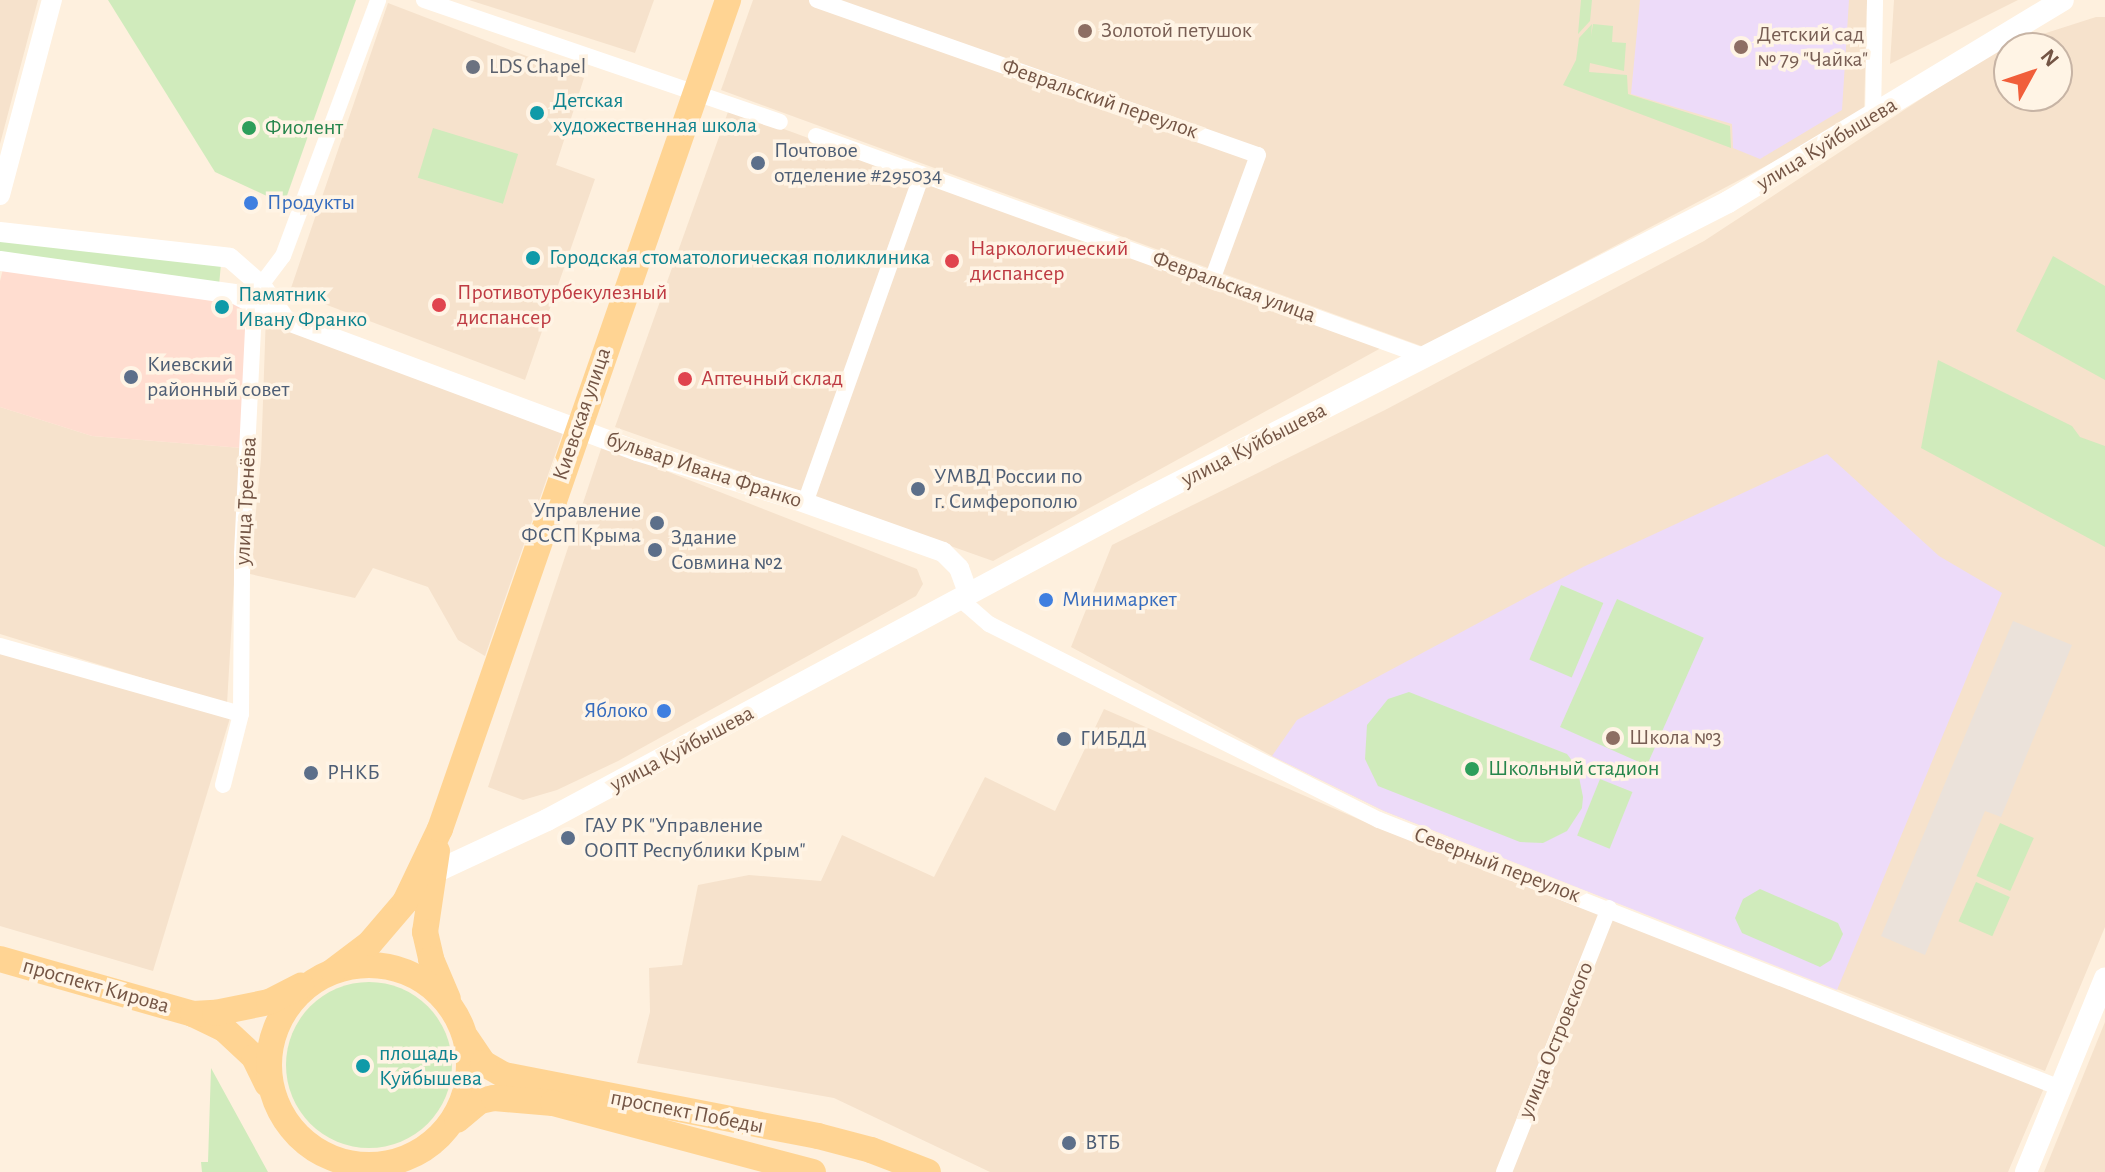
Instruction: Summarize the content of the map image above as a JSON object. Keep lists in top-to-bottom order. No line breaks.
{"streets":{"main road":["улица Куйбышева","Киевская улица","проспект Кирова","проспект Победы"],"street":["Февральский переулок","Февральская улица","бульвар Ивана Франко","улица Тренёва","Северный переулок","улица Островского"]},"crossings":[["Февральский переулок","Февральская улица"],["улица Куйбышева","Февральская улица"],["улица Куйбышева","Киевская улица"],["улица Куйбышева","бульвар Ивана Франко"],["улица Куйбышева","Северный переулок"],["Киевская улица","бульвар Ивана Франко"],["Киевская улица","проспект Победы"],["бульвар Ивана Франко","улица Тренёва"],["бульвар Ивана Франко","Северный переулок"],["Северный переулок","улица Островского"]],"places":["Золотой петушок","Детский сад № 79 \"Чайка\"","LDS Chapel","Детская художественная школа","Фиолент","Почтовое отделение #295034","Продукты","Городская стоматологическая поликлиника","Наркологический диспансер","Противотурбекулезный диспансер","Памятник Ивану Франко","Киевский районный совет","Аптечный склад","УМВД России по г. Симферополю","Управление ФССП Крыма","Здание Совмина №2","Минимаркет","Яблоко","Школа №3","ГИБДД","Школьный стадион","РНКБ","ГАУ РК \"Управление ООПТ Республики Крым\"","площадь Куйбышева","ВТБ"],"north":"top right"}
